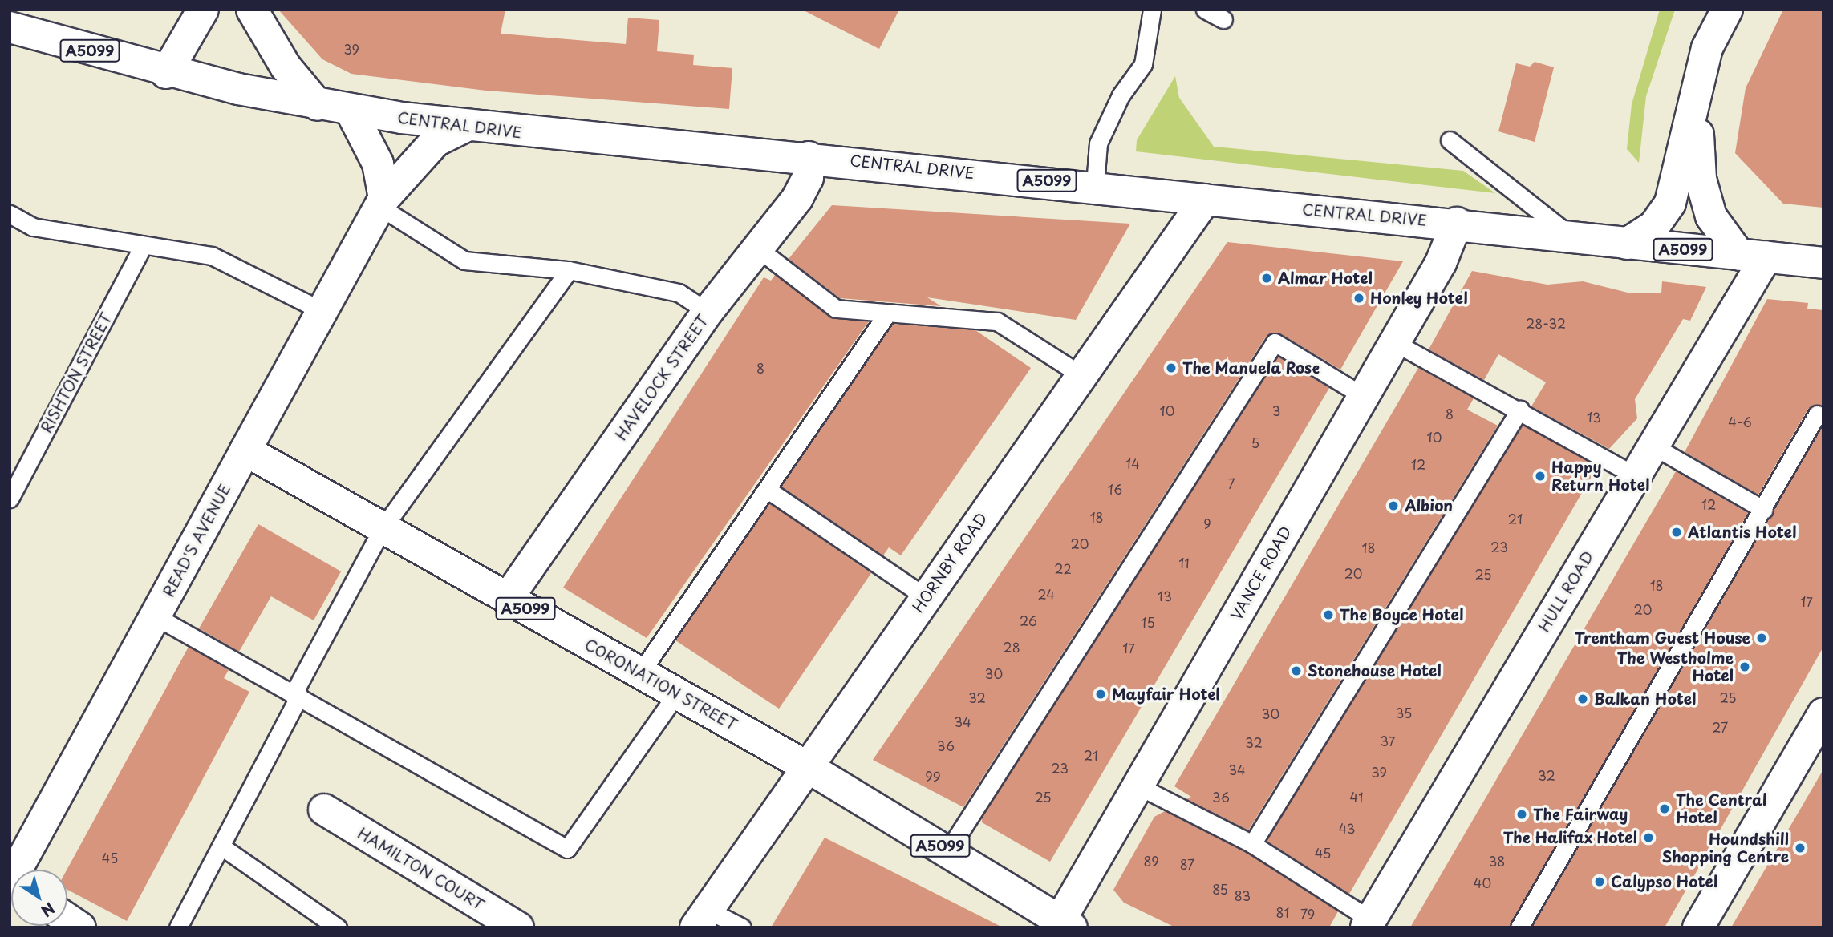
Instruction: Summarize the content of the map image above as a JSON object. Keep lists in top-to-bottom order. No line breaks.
{"streets":{"main road":["A5099","CENTRAL DRIVE","HAVELOCK STREET","READ'S AVENUE","HORNBY ROAD","VANCE ROAD","HULL ROAD","CORONATION STREET","HAMILTON COURT"],"lane":["RISHTON STREET"]},"crossings":[["CENTRAL DRIVE","HAVELOCK STREET"],["CENTRAL DRIVE","READ'S AVENUE"],["CENTRAL DRIVE","HORNBY ROAD"],["CENTRAL DRIVE","VANCE ROAD"],["CENTRAL DRIVE","HULL ROAD"],["HAVELOCK STREET","CORONATION STREET"],["READ'S AVENUE","CORONATION STREET"],["HORNBY ROAD","CORONATION STREET"],["VANCE ROAD","CORONATION STREET"]],"places":["Almar Hotel","Honley Hotel","The Manuela Rose","Happy Return Hotel","Albion","Atlantis Hotel","The Boyce Hotel","Trentham Guest House","The Westholme Hotel","Stonehouse Hotel","Mayfair Hotel","Balkan Hotel","The Central Hotel","The Fairway","The Halifax Hotel","Houndshill Shopping Centre","Calypso Hotel"],"house_numbers":["39","28-32","8","10","3","8","13","4-6","10","5","14","12","7","16","12","18","21","9","20","23","18","11","22","20","25","18","24","13","17","20","26","15","28","17","30","32","25","35","30","34","27","37","32","36","21","23","34","39","32","99","25","36","41","43","45","45","89","38","87","40","85","83","81","79"],"north":"bottom right"}
